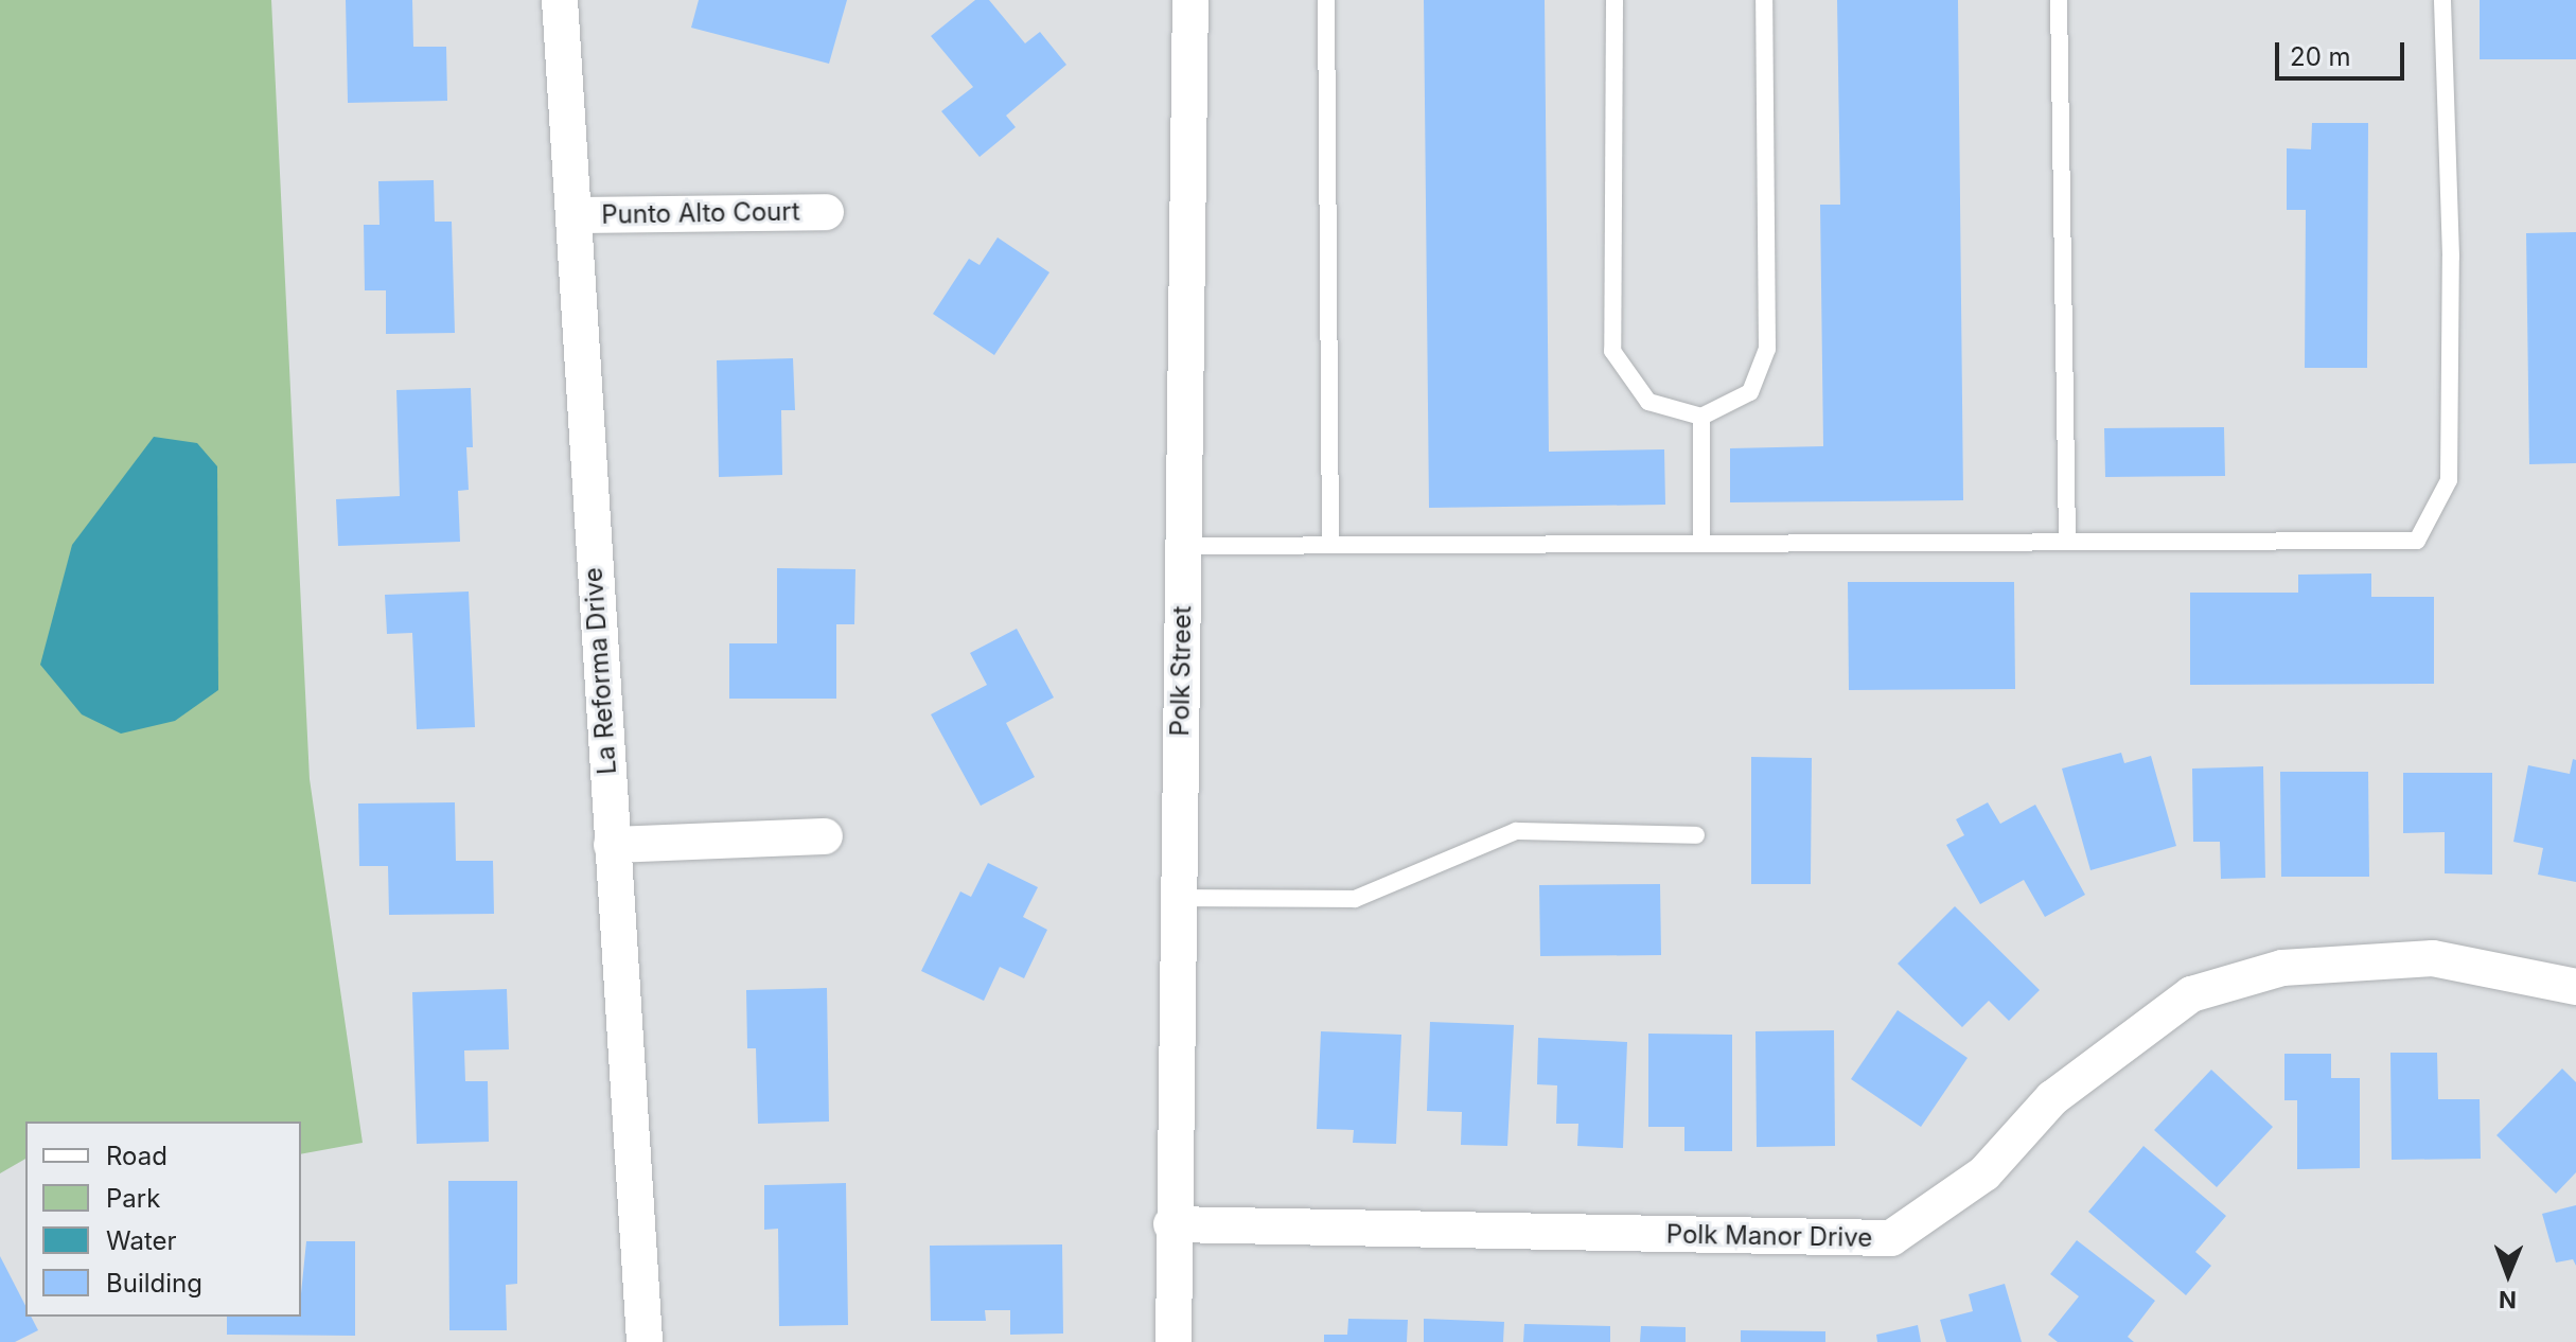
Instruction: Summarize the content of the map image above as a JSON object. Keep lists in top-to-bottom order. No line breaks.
{"streets":{"street":["Punto Alto Court","La Reforma Drive","Polk Street","Polk Manor Drive"]},"crossings":[["Punto Alto Court","La Reforma Drive"],["Polk Street","Polk Manor Drive"]],"legend":["Road","Park","Water","Building"],"scale_bar":"20 m","north":"bottom"}
